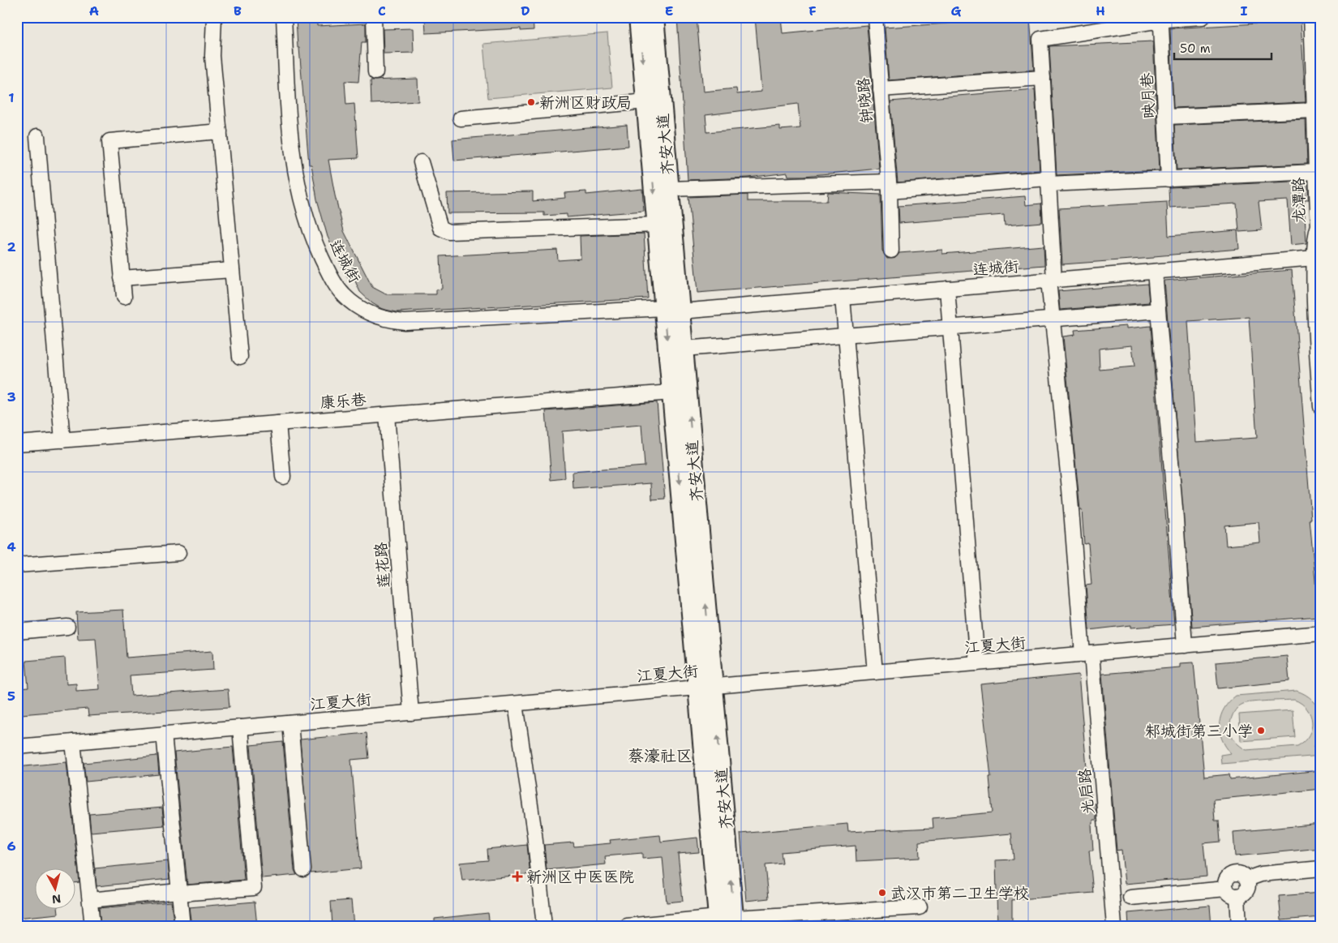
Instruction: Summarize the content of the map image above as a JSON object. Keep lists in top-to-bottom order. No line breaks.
{"streets":{"main road":["齐安大道"],"street":["映月巷","钟晓路","龙潭路","连城街","康乐巷","莲花路","江夏大街","光启路"]},"crossings":[["映月巷","光启路"],["齐安大道","连城街"],["齐安大道","康乐巷"],["齐安大道","江夏大街"],["龙潭路","连城街"],["连城街","光启路"],["康乐巷","莲花路"],["莲花路","江夏大街"],["江夏大街","光启路"]],"districts":["蔡濠社区"],"places":{"other":["新洲区财政局","邾城街第三小学","武汉市第二卫生学校"],"health":["新洲区中医医院"]},"scale_bar":"50 m","north":"bottom","grid":{"columns":["A","B","C","D","E","F","G","H","I"],"rows":["1","2","3","4","5","6"]}}
